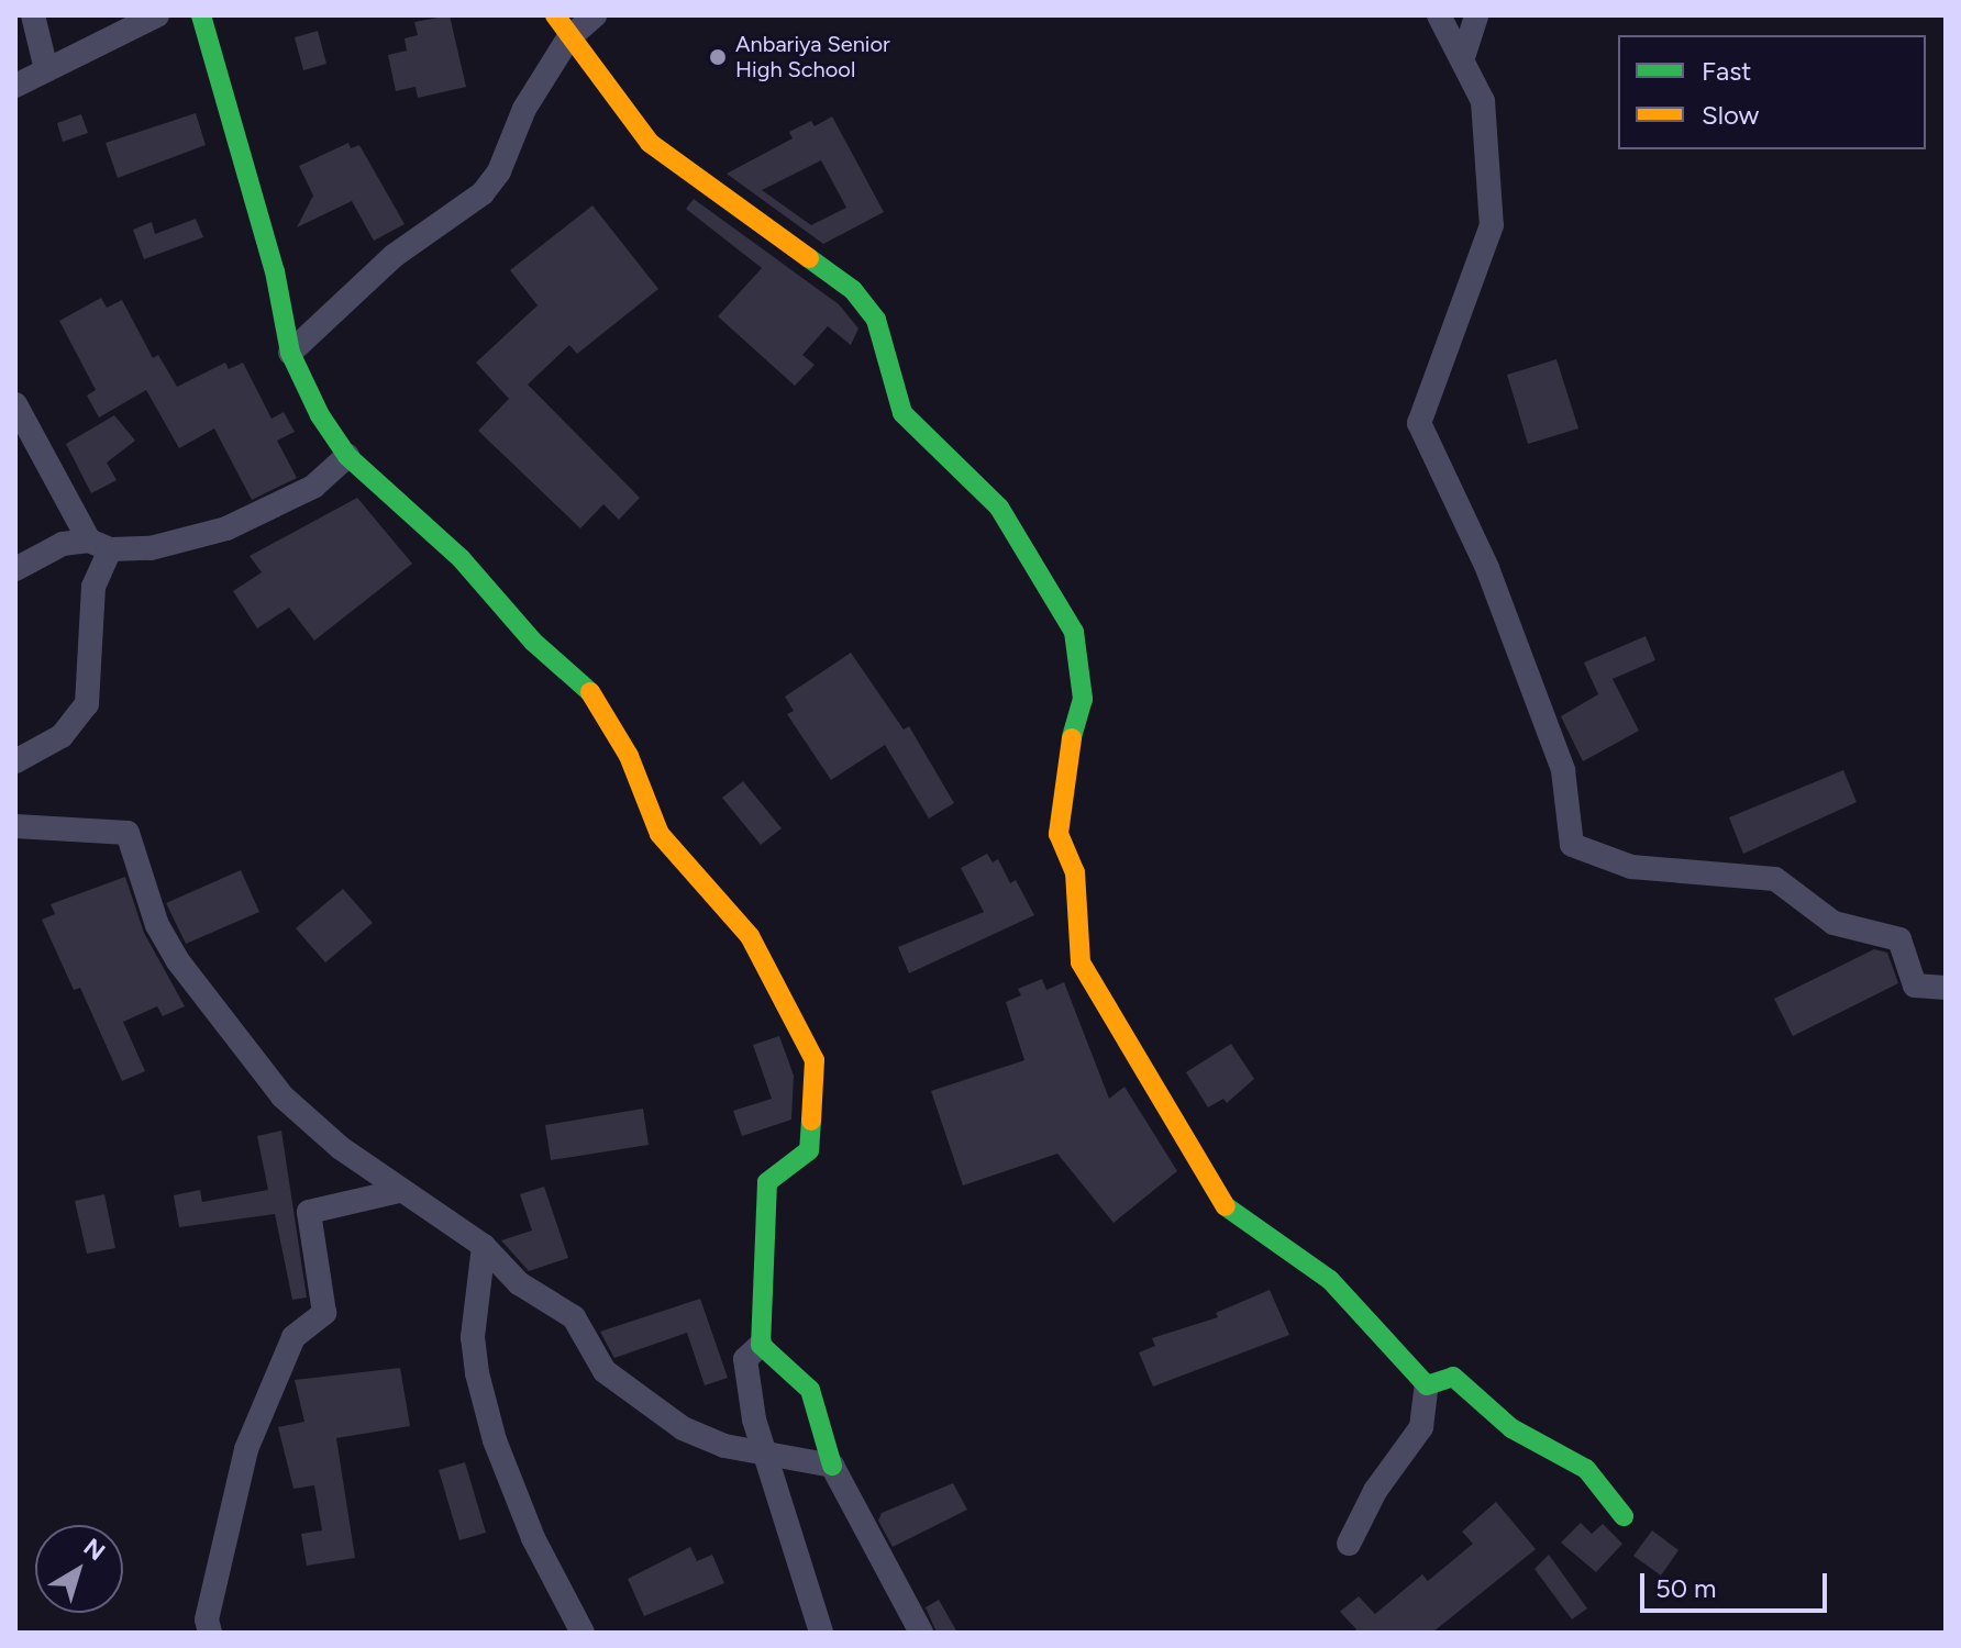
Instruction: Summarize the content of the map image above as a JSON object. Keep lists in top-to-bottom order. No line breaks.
{"places":["Anbariya Senior High School"],"legend":["Fast","Slow"],"scale_bar":"50 m","north":"top right"}
